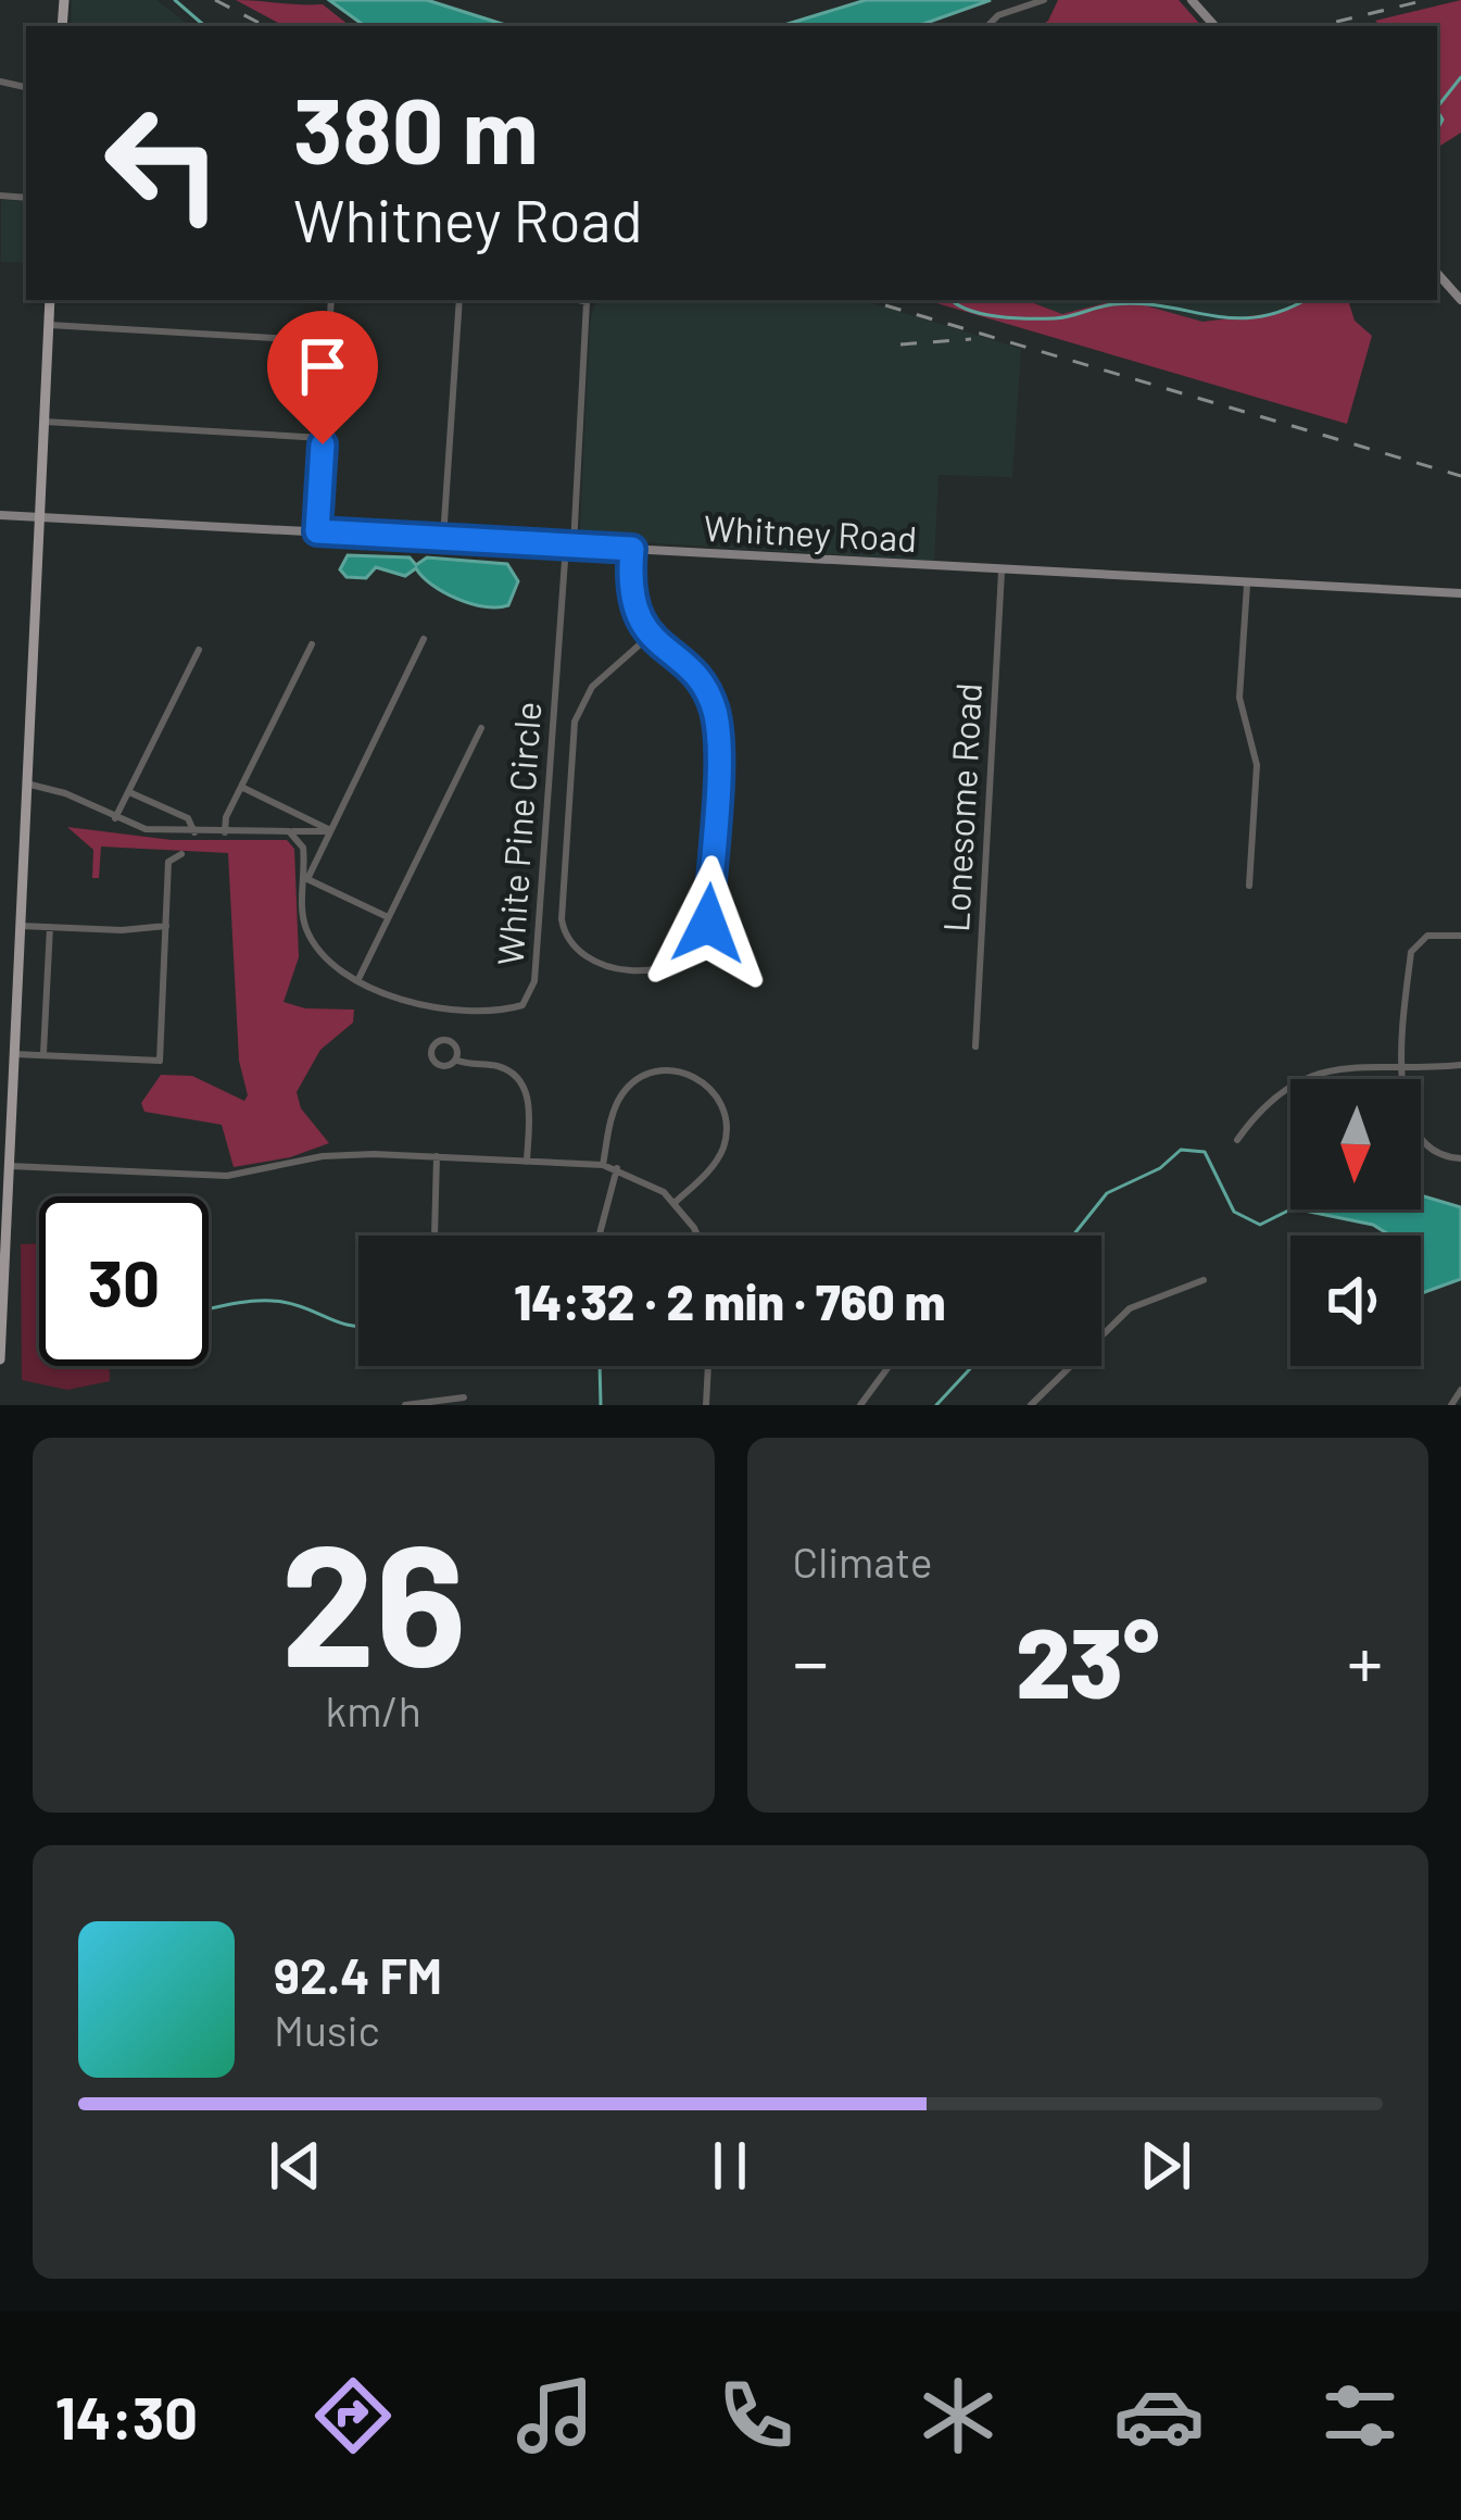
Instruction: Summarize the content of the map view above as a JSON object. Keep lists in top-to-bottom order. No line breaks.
{"streets":{"main road":["Whitney Road"],"street":["Lonesome Road","White Pine Circle"]},"crossings":[["Whitney Road","Lonesome Road"],["Whitney Road","White Pine Circle"]],"north":"bottom","page":{"turn":["380 m","Whitney Road"],"limit":"30","trip":"14:32 · 2 min · 760 m","tile":[["26","km/h"],"Climate"],"heat":["−","23°","+"],"song":["92.4 FM","Music"],"tabs":"14:30"}}
